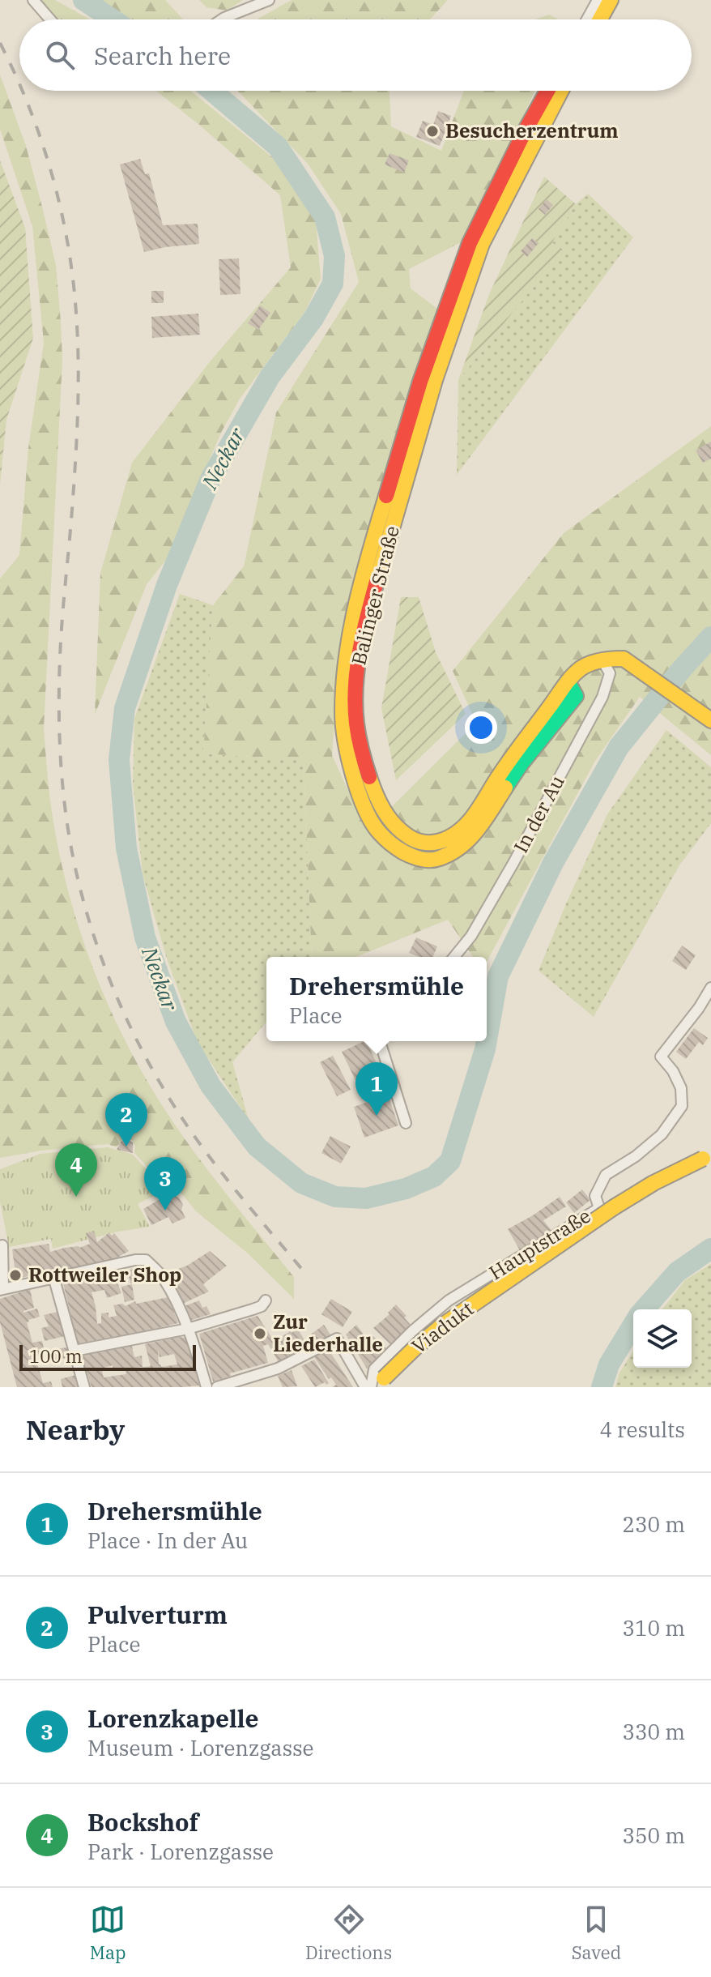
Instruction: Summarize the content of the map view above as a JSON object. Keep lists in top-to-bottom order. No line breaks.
{"streets":{"main road":["Balinger Straße","Viadukt"],"street":["In der Au","Hauptstraße"]},"crossings":[["Balinger Straße","In der Au"]],"water":["Neckar"],"places":["Besucherzentrum","Rottweiler Shop","Zur Liederhalle"],"scale_bar":"100 m","page":{"search":"Search here","popup":["Drehersmühle","Place"],"pins":["1","2","4","3"],"scale":"100 m","heading":["Nearby","4 results"],"list":[{"mark":"1","name":"Drehersmühle","note":"Place · In der Au","value":"230 m"},{"mark":"2","name":"Pulverturm","note":"Place","value":"310 m"},{"mark":"3","name":"Lorenzkapelle","note":"Museum · Lorenzgasse","value":"330 m"},{"mark":"4","name":"Bockshof","note":"Park · Lorenzgasse","value":"350 m"}],"nav":["Map","Directions","Saved"]}}
